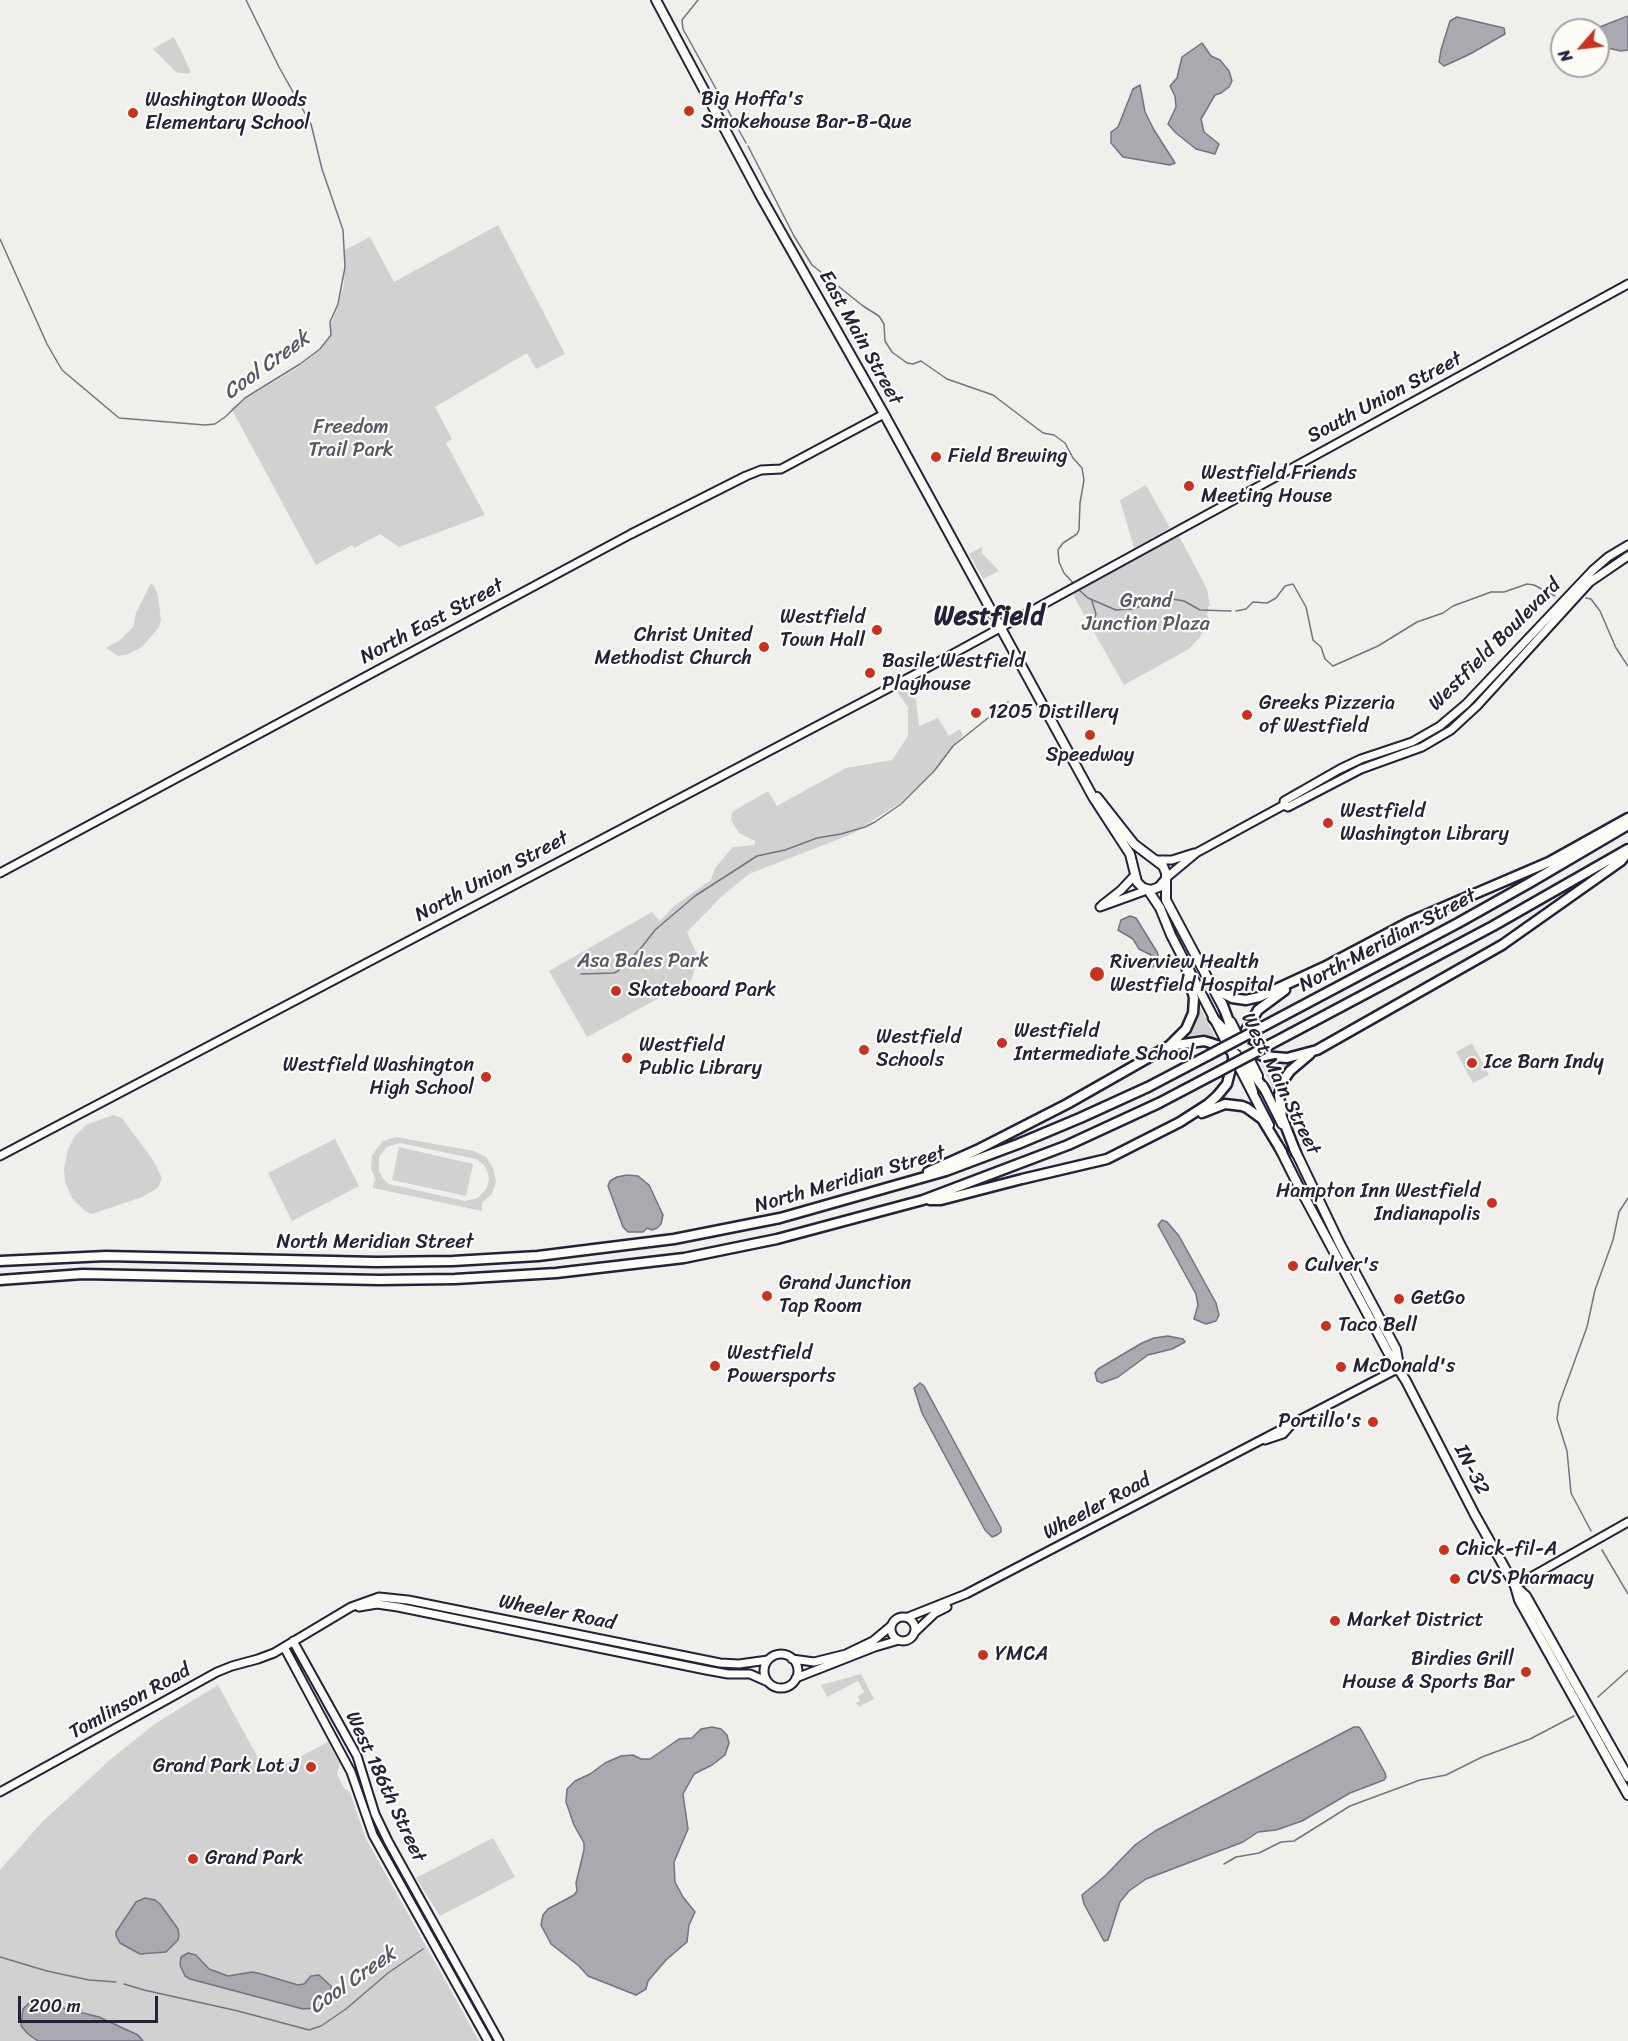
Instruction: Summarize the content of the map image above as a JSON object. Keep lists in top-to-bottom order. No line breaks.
{"streets":{"highway":["North Meridian Street"],"main road":["East Main Street","West Main Street","IN-32"],"street":["South Union Street","North East Street","Westfield Boulevard","North Union Street","Wheeler Road","Tomlinson Road","West 186th Street"]},"crossings":[["East Main Street","South Union Street"],["East Main Street","North East Street"],["East Main Street","North Union Street"],["South Union Street","North Union Street"],["Westfield Boulevard","West Main Street"],["West Main Street","IN-32"],["West Main Street","Wheeler Road"],["IN-32","Wheeler Road"],["Wheeler Road","Tomlinson Road"],["Wheeler Road","West 186th Street"],["Tomlinson Road","West 186th Street"]],"districts":["Westfield"],"water":["Cool Creek"],"parks":["Freedom Trail Park","Grand Junction Plaza","Asa Bales Park"],"places":["Big Hoffa's Smokehouse Bar-B-Que","Washington Woods Elementary School","Field Brewing","Westfield Friends Meeting House","Westfield Town Hall","Christ United Methodist Church","Basile Westfield Playhouse","1205 Distillery","Greeks Pizzeria of Westfield","Speedway","Westfield Washington Library","Riverview Health Westfield Hospital","Skateboard Park","Westfield Intermediate School","Westfield Schools","Westfield Public Library","Ice Barn Indy","Westfield Washington High School","Hampton Inn Westfield Indianapolis","Culver's","Grand Junction Tap Room","GetGo","Taco Bell","Westfield Powersports","McDonald's","Portillo's","Chick-fil-A","CVS Pharmacy","Market District","YMCA","Birdies Grill House & Sports Bar","Grand Park Lot J","Grand Park"],"scale_bar":"200 m","north":"bottom left"}
